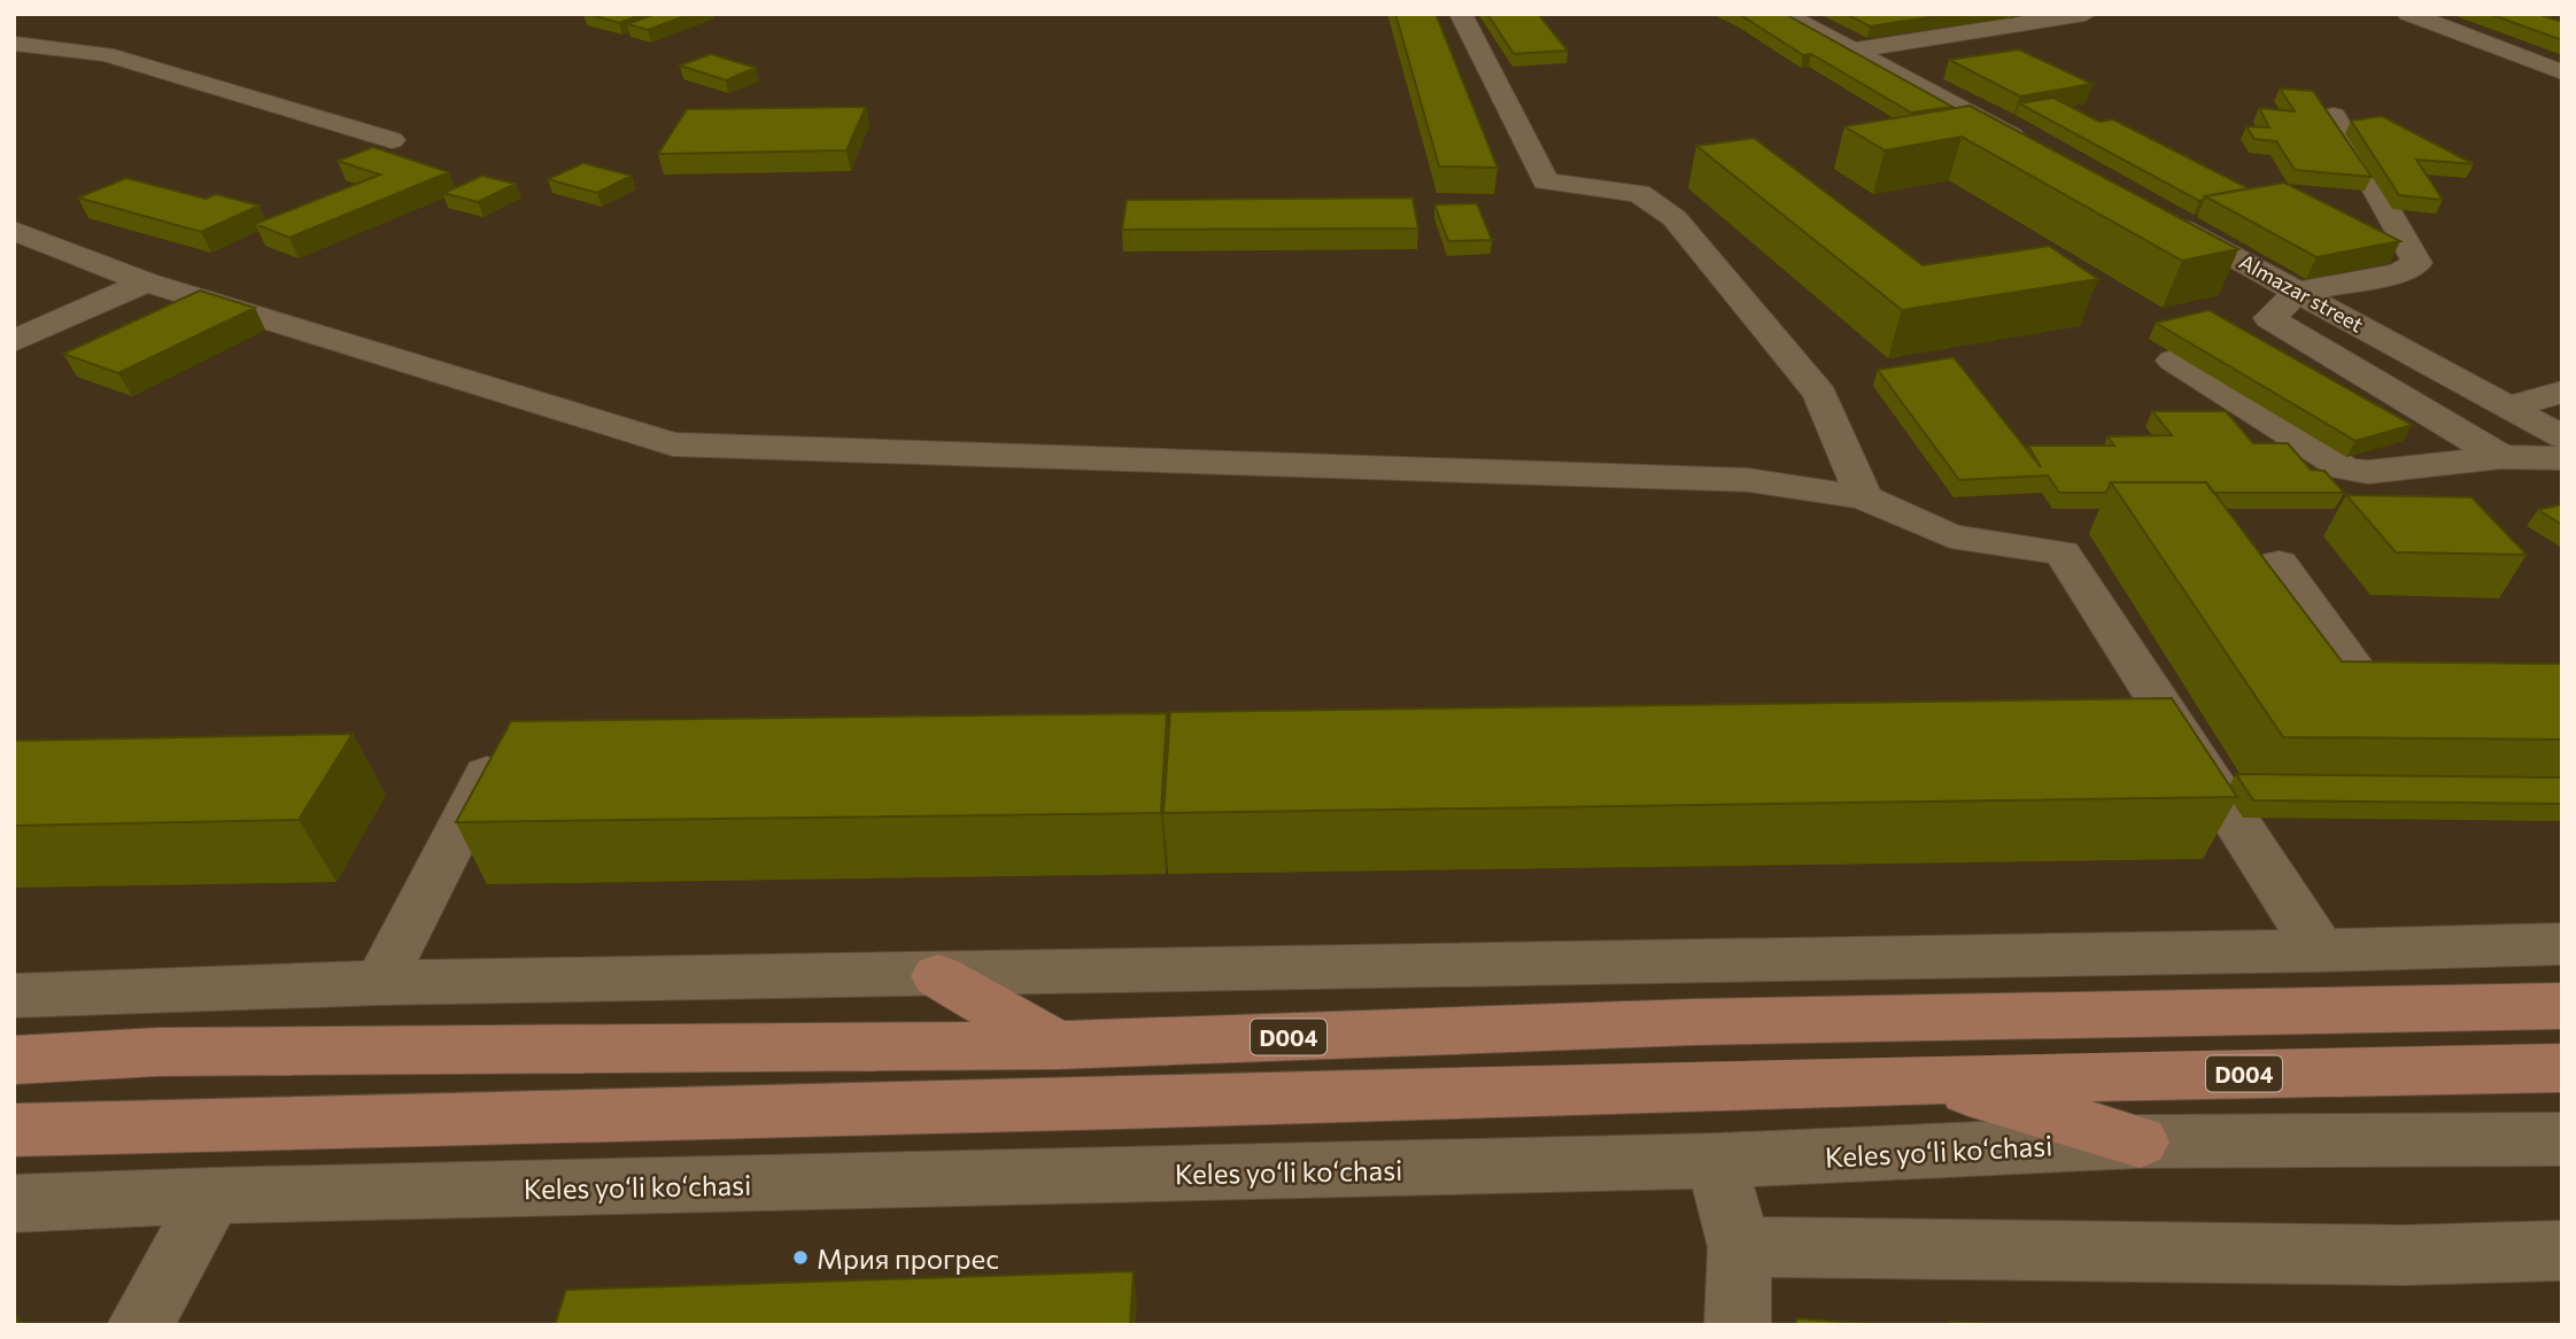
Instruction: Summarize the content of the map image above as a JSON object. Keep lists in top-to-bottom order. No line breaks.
{"streets":{"main road":["D004"],"street":["Almazar street","Keles yoʻli koʻchasi"]},"places":["Мрия прогрес"]}
